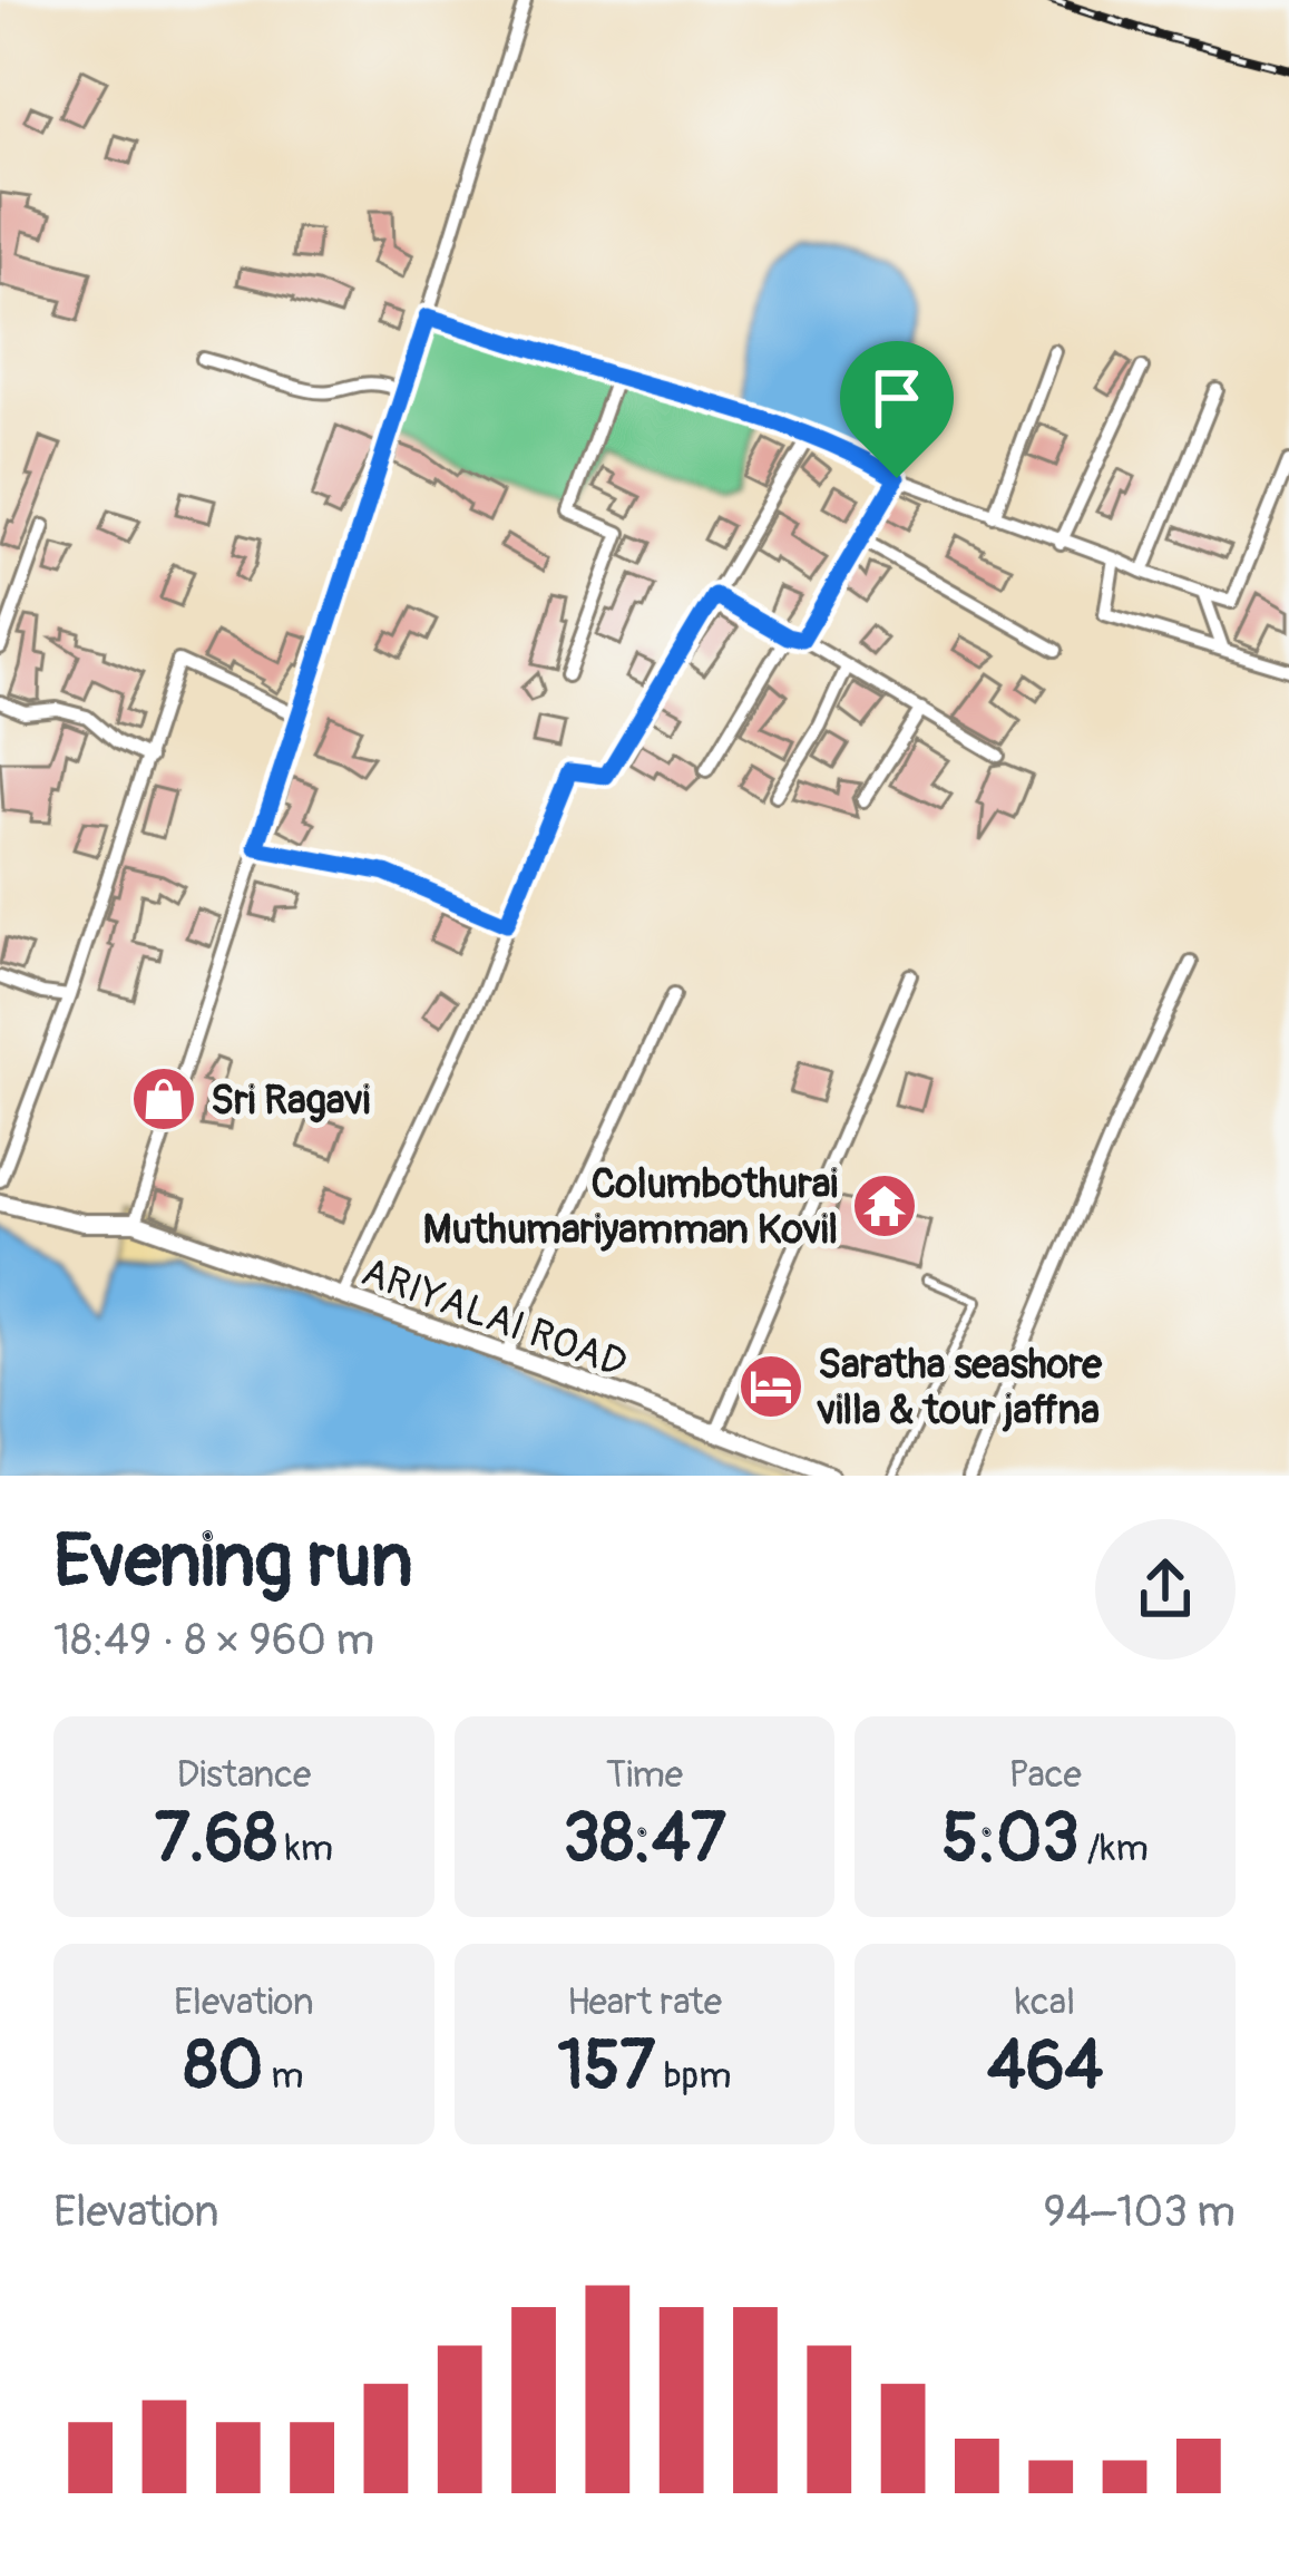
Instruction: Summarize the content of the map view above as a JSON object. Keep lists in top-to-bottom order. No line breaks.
{"streets":{"street":["ARIYALAI ROAD"]},"places":{"shop":["Sri Ragavi"],"temple":["Columbothurai Muthumariyamman Kovil"],"hotel":["Saratha seashore villa & tour jaffna"]},"page":{"heading":["Evening run","18:49 · 8 × 960 m"],"stats":[["Distance","7.68 km"],["Time","38:47"],["Pace","5:03 /km"],["Elevation","80 m"],["Heart rate","157 bpm"],["kcal","464"]],"chart":["Elevation","94–103 m"]}}
